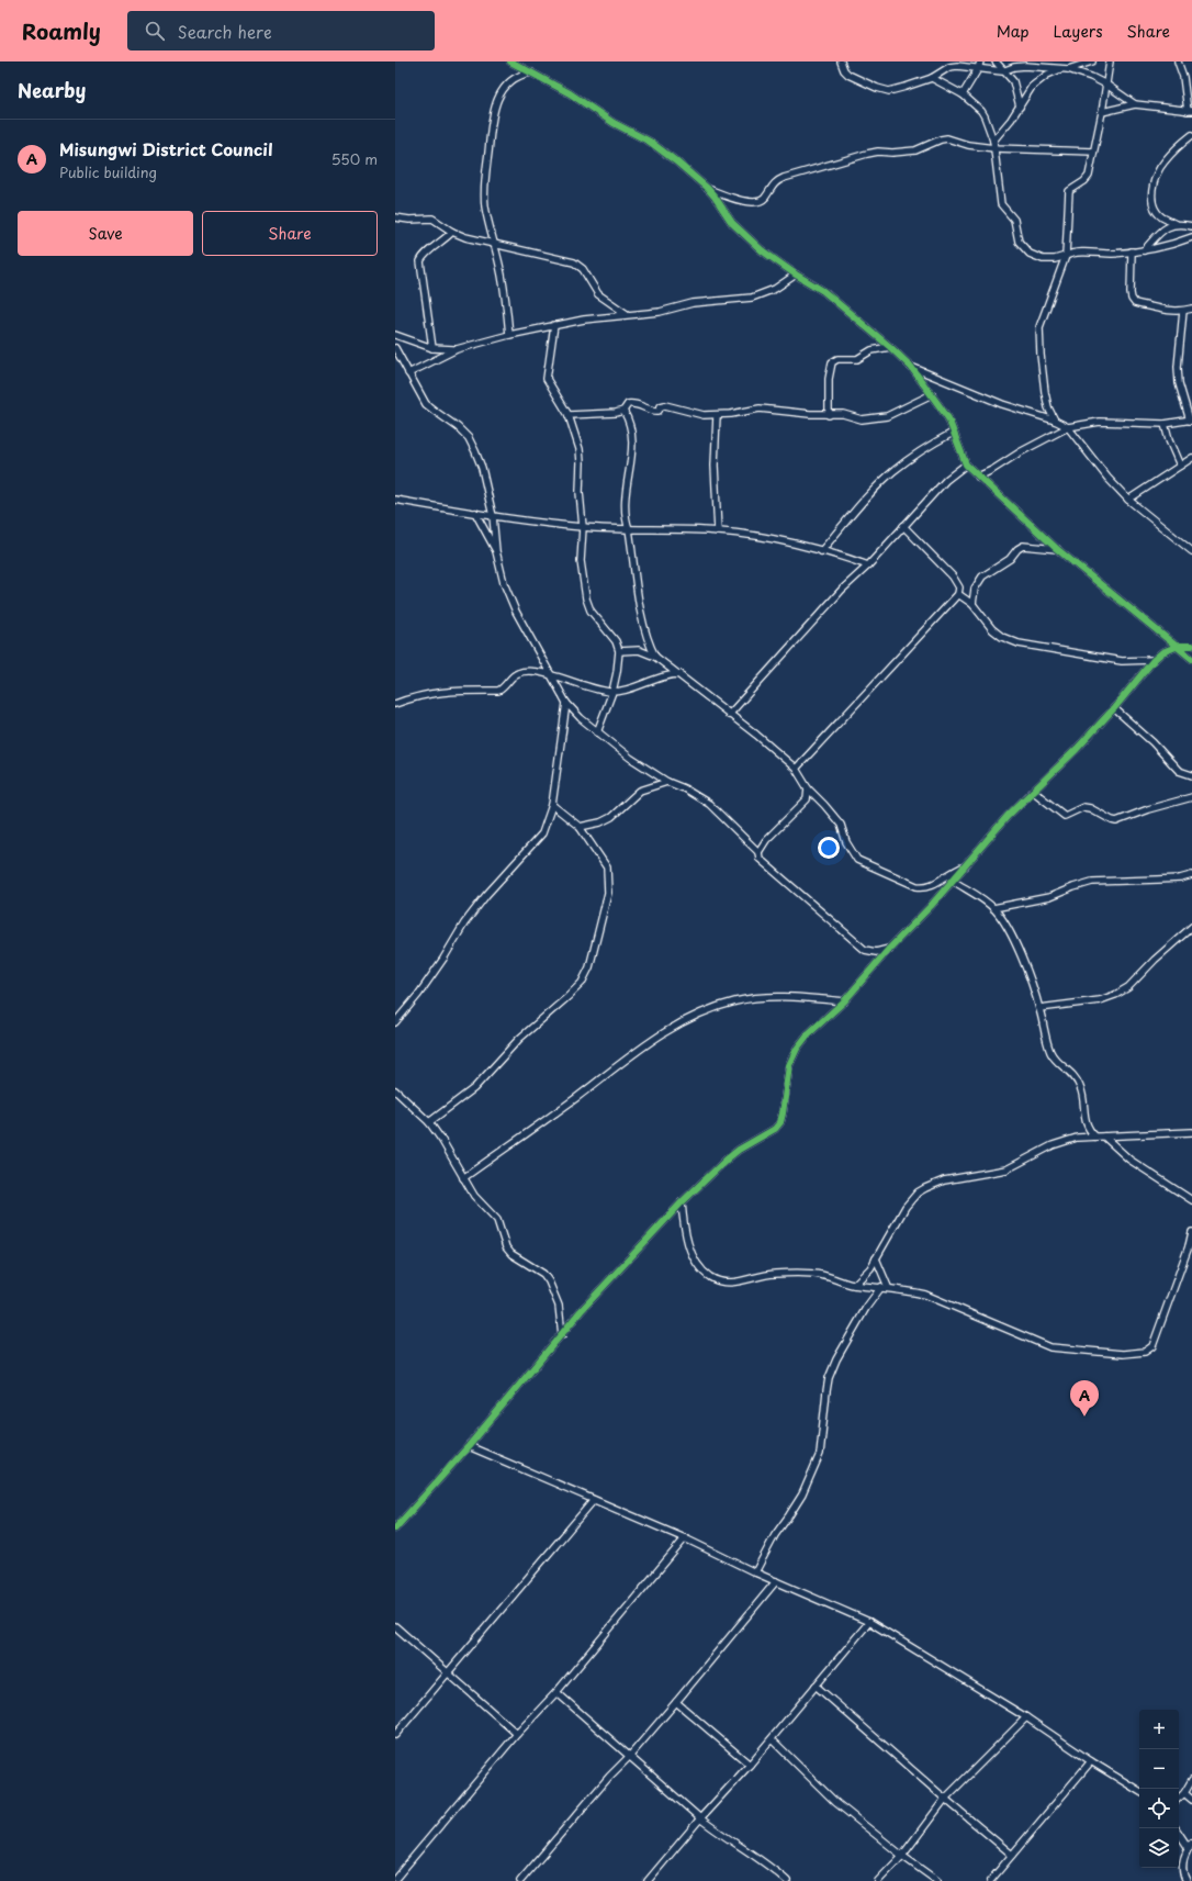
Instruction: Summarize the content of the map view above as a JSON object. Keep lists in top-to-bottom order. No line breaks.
{"page":{"header":"Roamly","search":"Search here","nav":["Map","Layers","Share"],"heading":"Nearby","list":[{"mark":"A","name":"Misungwi District Council","note":"Public building","value":"550 m"}],"buttons":["Save","Share"],"pins":"A","map_buttons":["+","−"]}}
